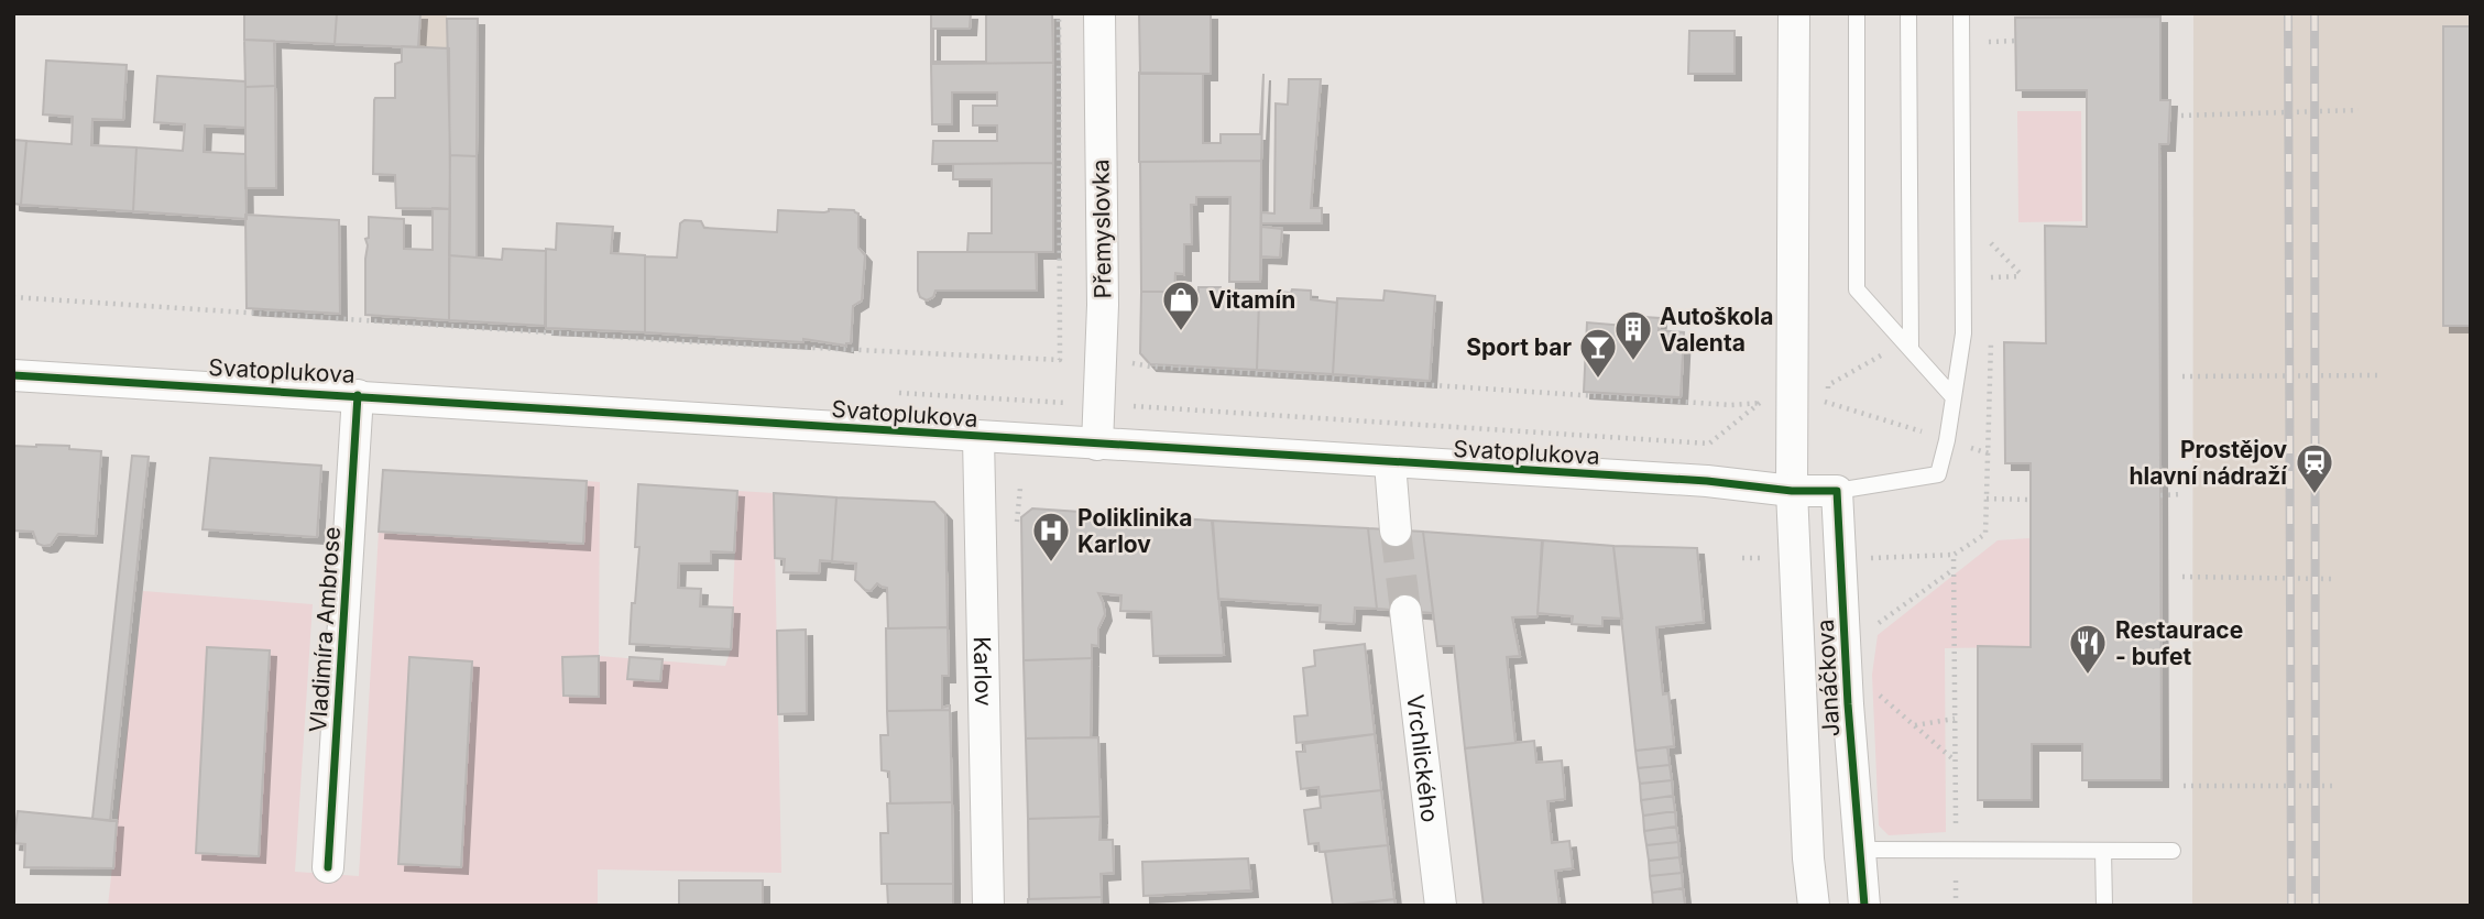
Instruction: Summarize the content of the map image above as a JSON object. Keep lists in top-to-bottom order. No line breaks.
{"streets":{"street":["Přemyslovka","Svatoplukova","Vladimíra Ambrose","Karlov","Janáčkova","Vrchlického"]},"crossings":[["Přemyslovka","Svatoplukova"],["Svatoplukova","Vladimíra Ambrose"],["Svatoplukova","Karlov"],["Svatoplukova","Janáčkova"]],"places":{"shop":["Vitamín"],"building":["Autoškola Valenta"],"bar":["Sport bar"],"station":["Prostějov hlavní nádraží"],"hospital":["Poliklinika Karlov"],"restaurant":["Restaurace - bufet"]}}
